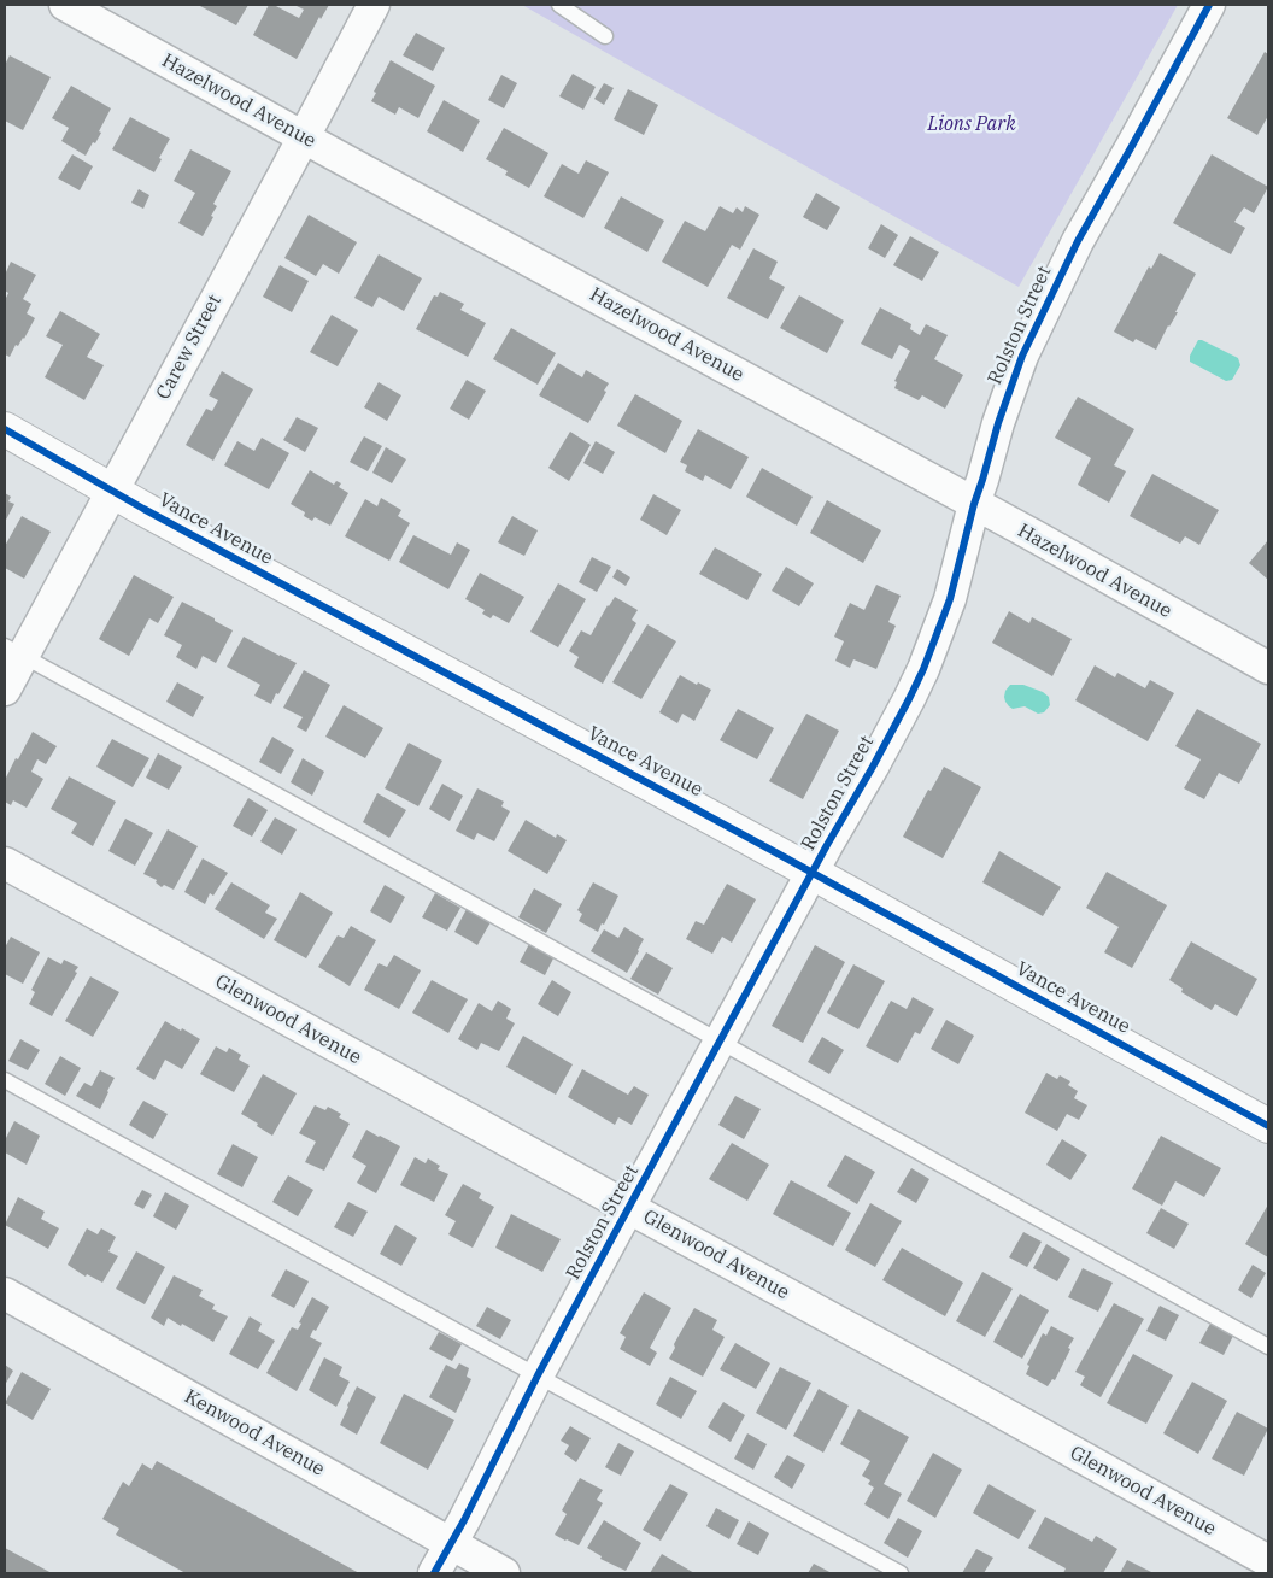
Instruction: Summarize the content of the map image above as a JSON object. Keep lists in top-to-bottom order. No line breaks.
{"streets":{"street":["Hazelwood Avenue","Rolston Street","Carew Street","Vance Avenue","Glenwood Avenue","Kenwood Avenue"]},"crossings":[["Hazelwood Avenue","Rolston Street"],["Hazelwood Avenue","Carew Street"],["Rolston Street","Vance Avenue"],["Rolston Street","Glenwood Avenue"],["Rolston Street","Kenwood Avenue"],["Carew Street","Vance Avenue"]],"parks":["Lions Park"]}
